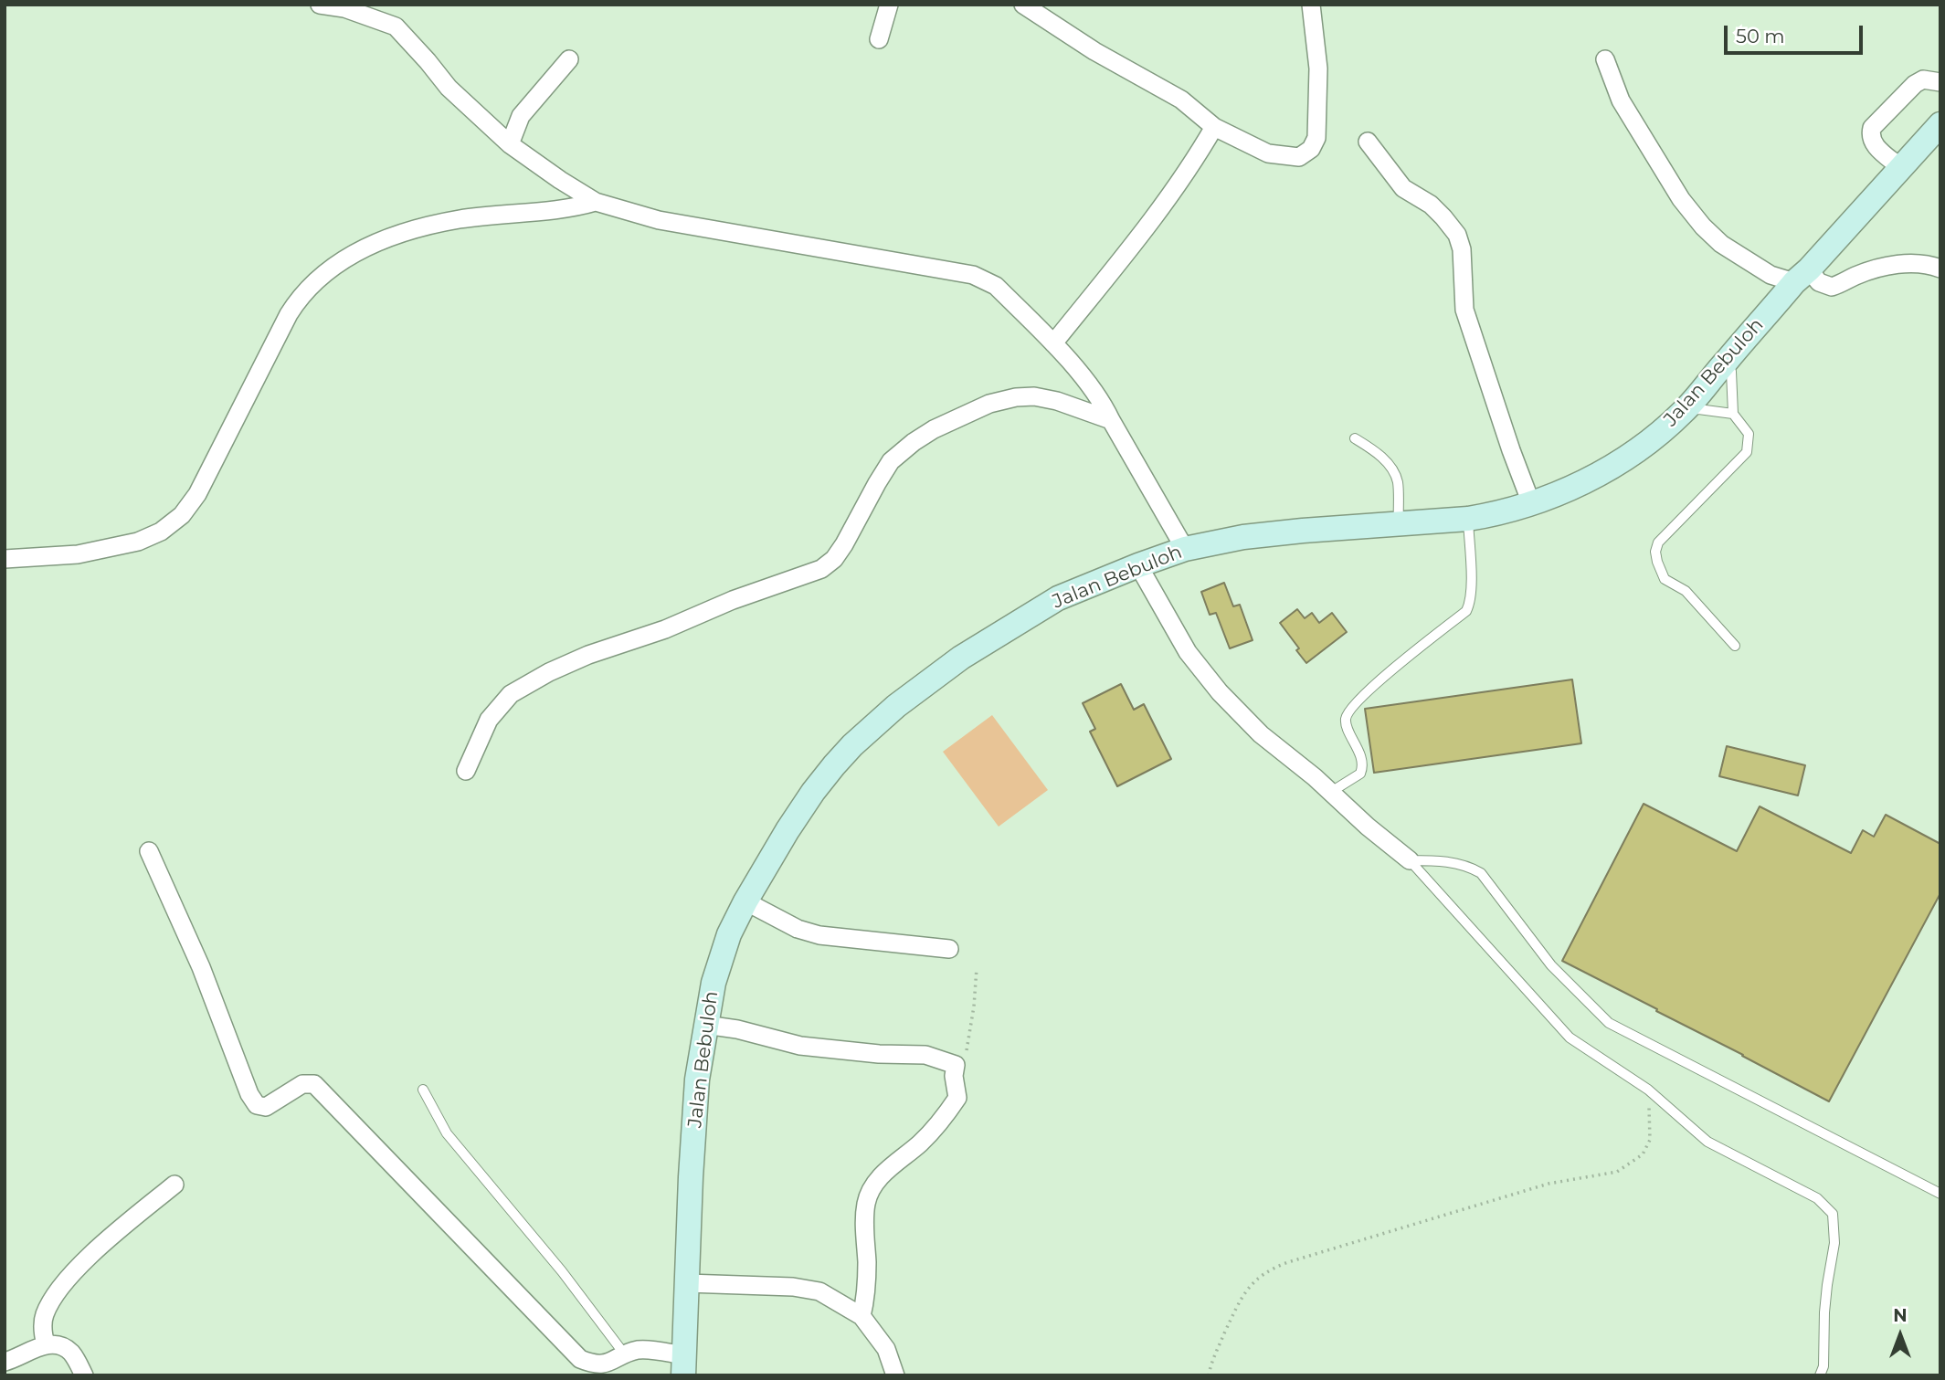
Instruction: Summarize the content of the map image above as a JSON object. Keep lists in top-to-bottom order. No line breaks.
{"streets":{"main road":["Jalan Bebuloh"]},"scale_bar":"50 m","north":"top"}
